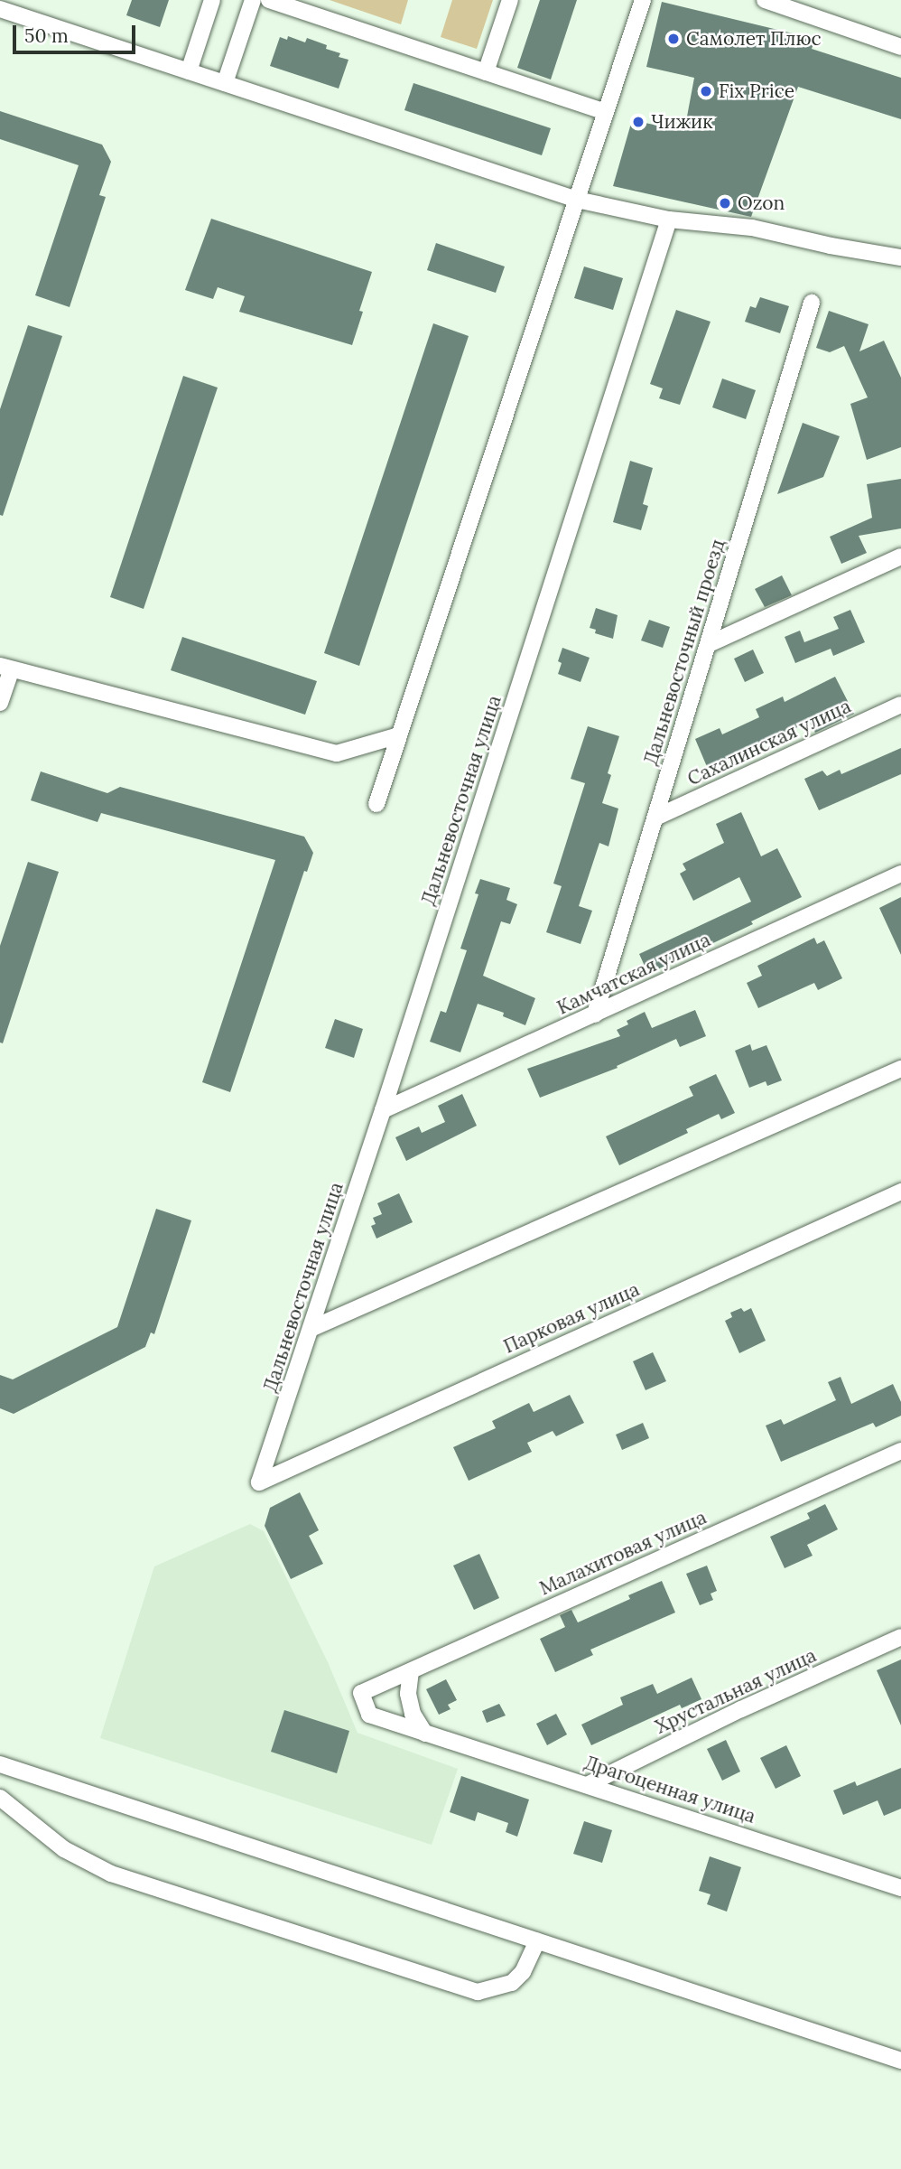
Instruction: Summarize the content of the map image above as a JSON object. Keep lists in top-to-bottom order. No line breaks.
{"streets":{"street":["Дальневосточный проезд","Сахалинская улица","Дальневосточная улица","Камчатская улица","Парковая улица","Малахитовая улица","Хрустальная улица","Драгоценная улица"]},"crossings":[["Дальневосточный проезд","Сахалинская улица"],["Дальневосточный проезд","Камчатская улица"],["Дальневосточная улица","Камчатская улица"],["Дальневосточная улица","Парковая улица"],["Малахитовая улица","Драгоценная улица"],["Хрустальная улица","Драгоценная улица"]],"places":["Самолет Плюс","Fix Price","Чижик","Ozon"],"scale_bar":"50 m"}
